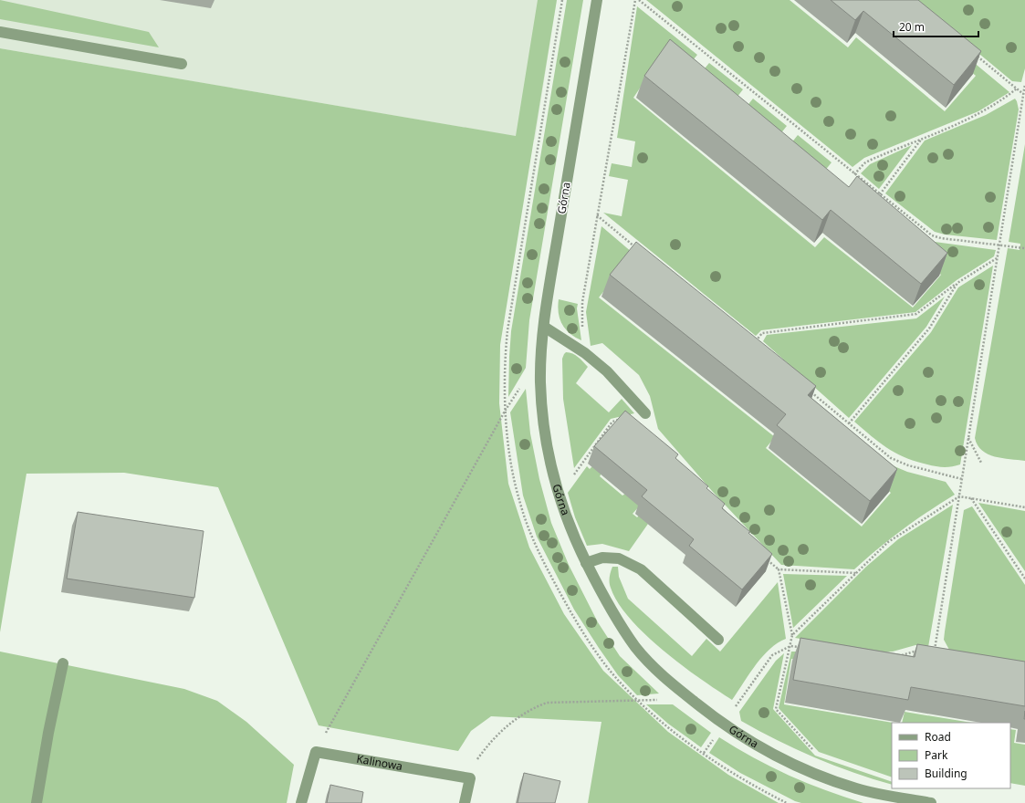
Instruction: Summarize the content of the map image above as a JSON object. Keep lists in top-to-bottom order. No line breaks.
{"streets":{"street":["Górna","Kalinowa"]},"legend":["Road","Park","Building"],"scale_bar":"20 m"}
